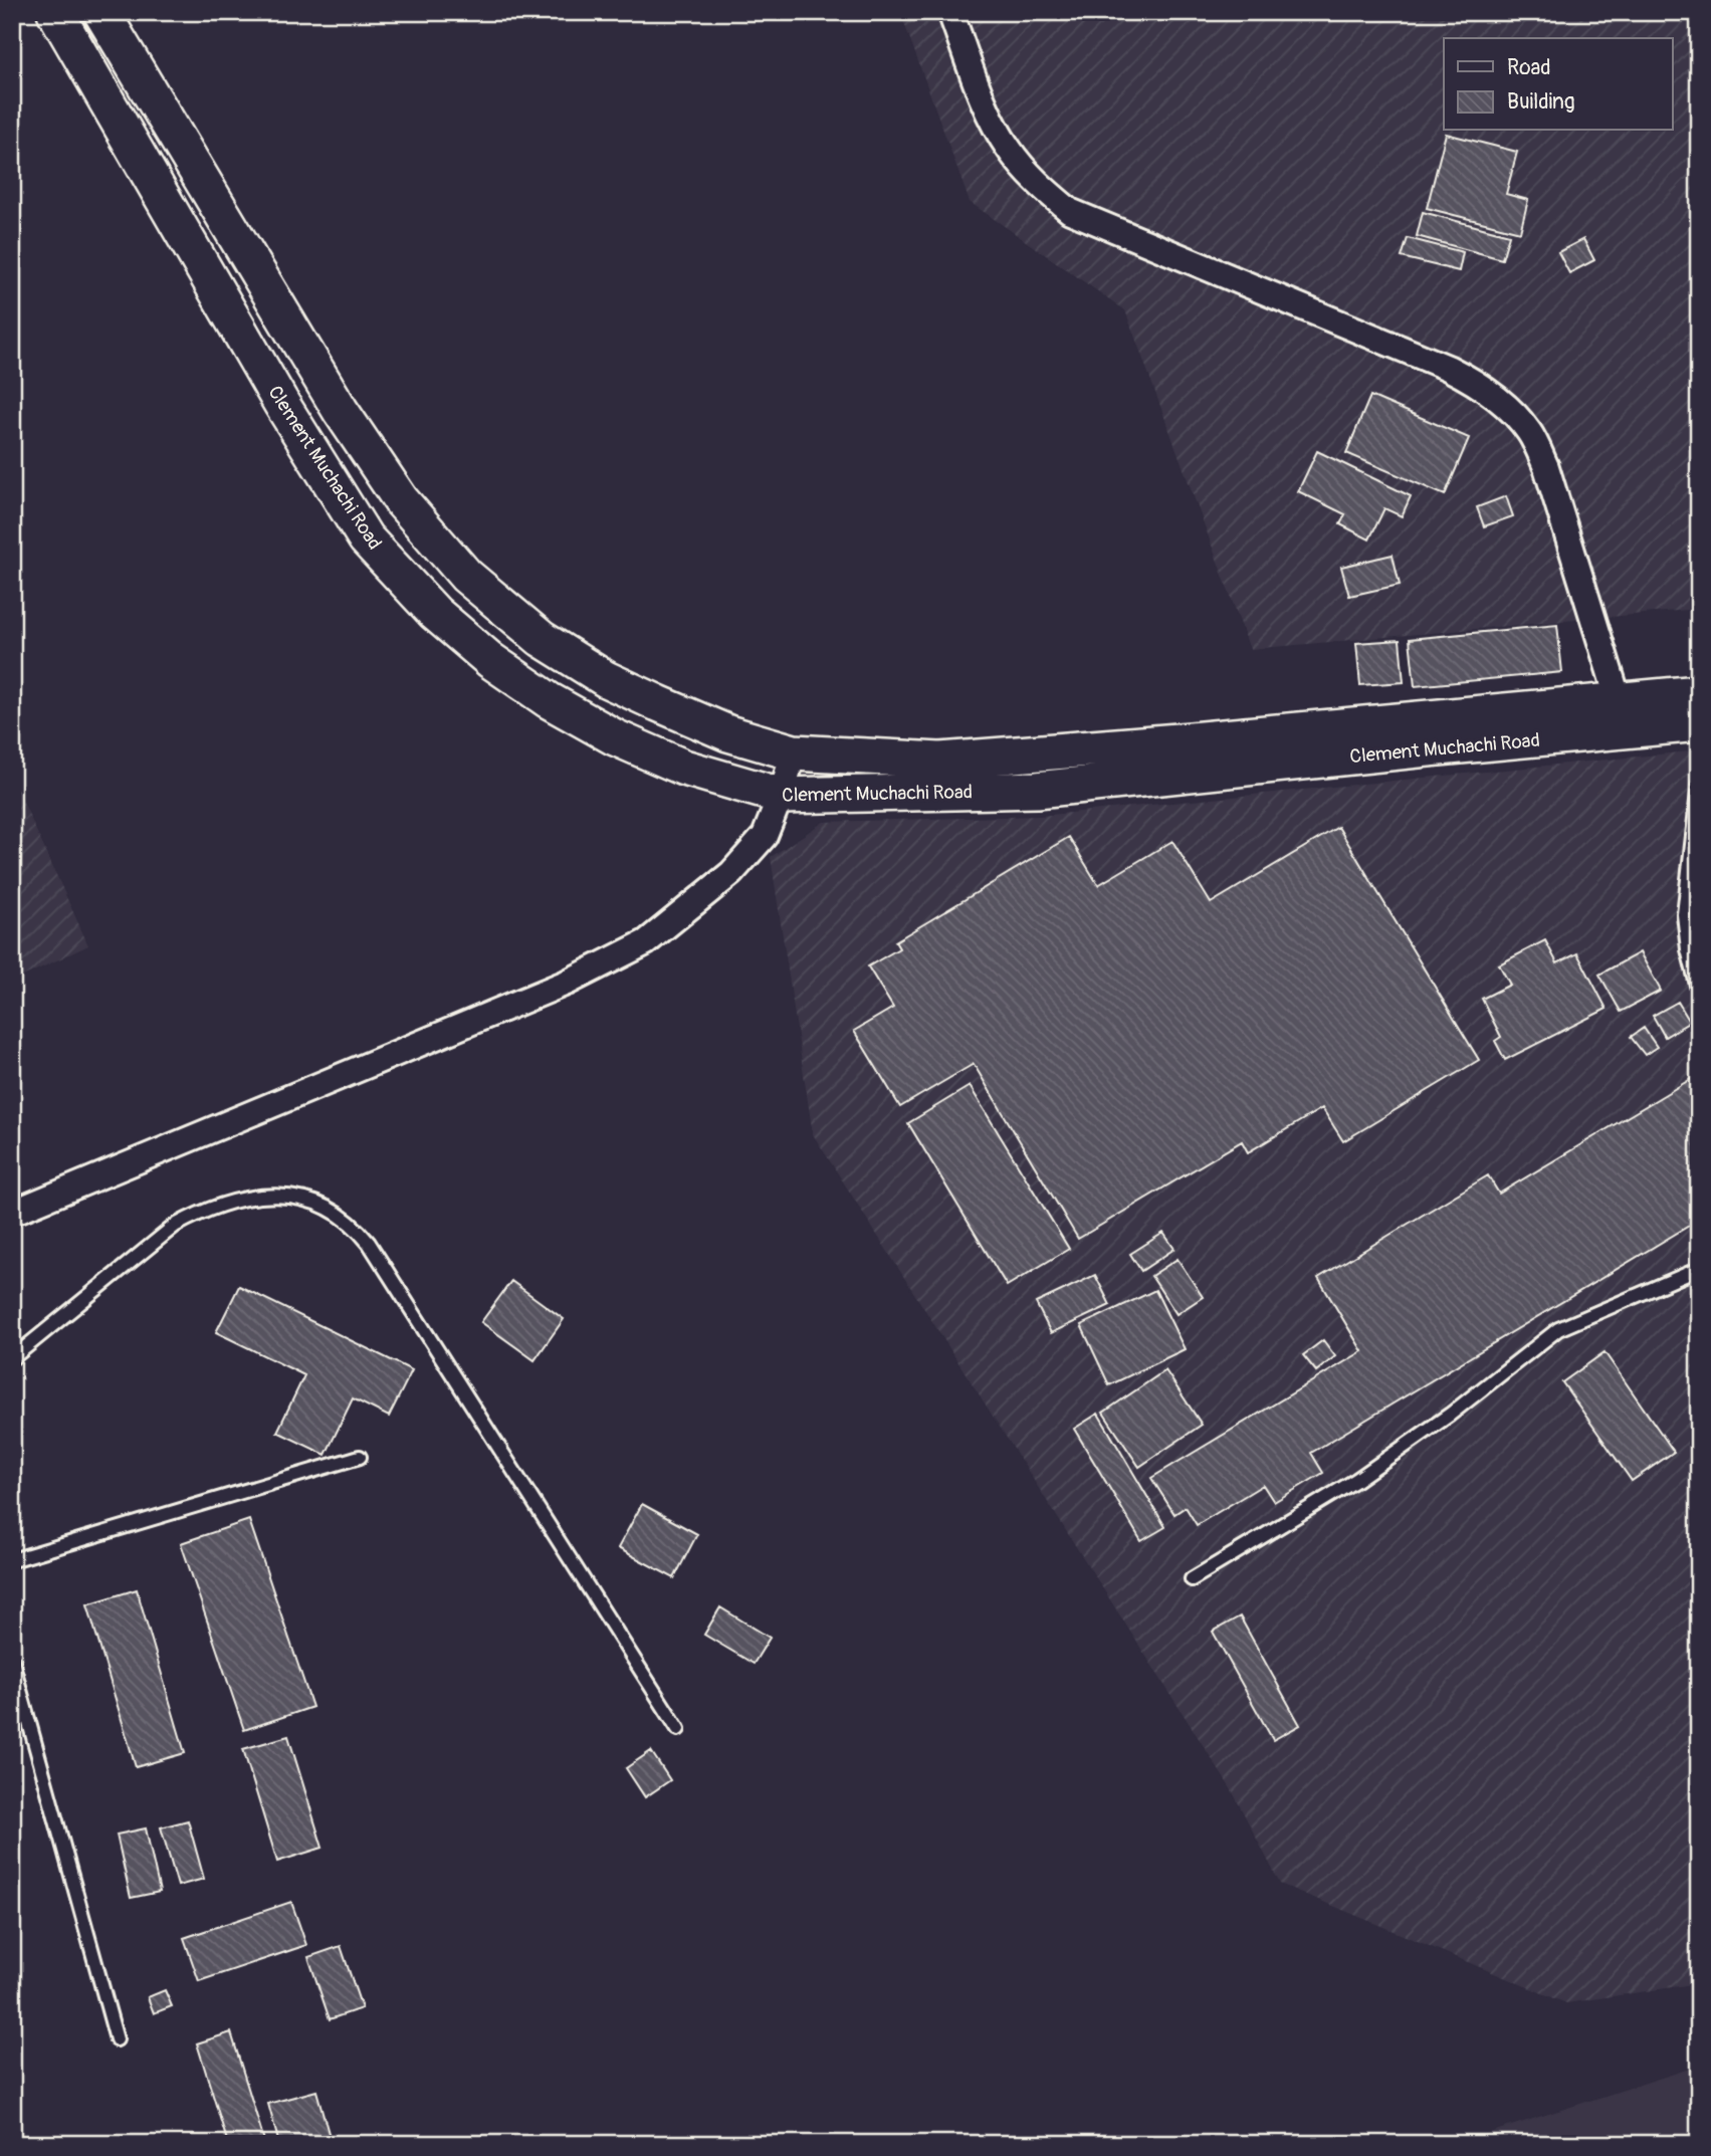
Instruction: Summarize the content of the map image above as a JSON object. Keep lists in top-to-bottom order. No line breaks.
{"streets":{"main road":["Clement Muchachi Road"]},"legend":["Road","Building"]}
